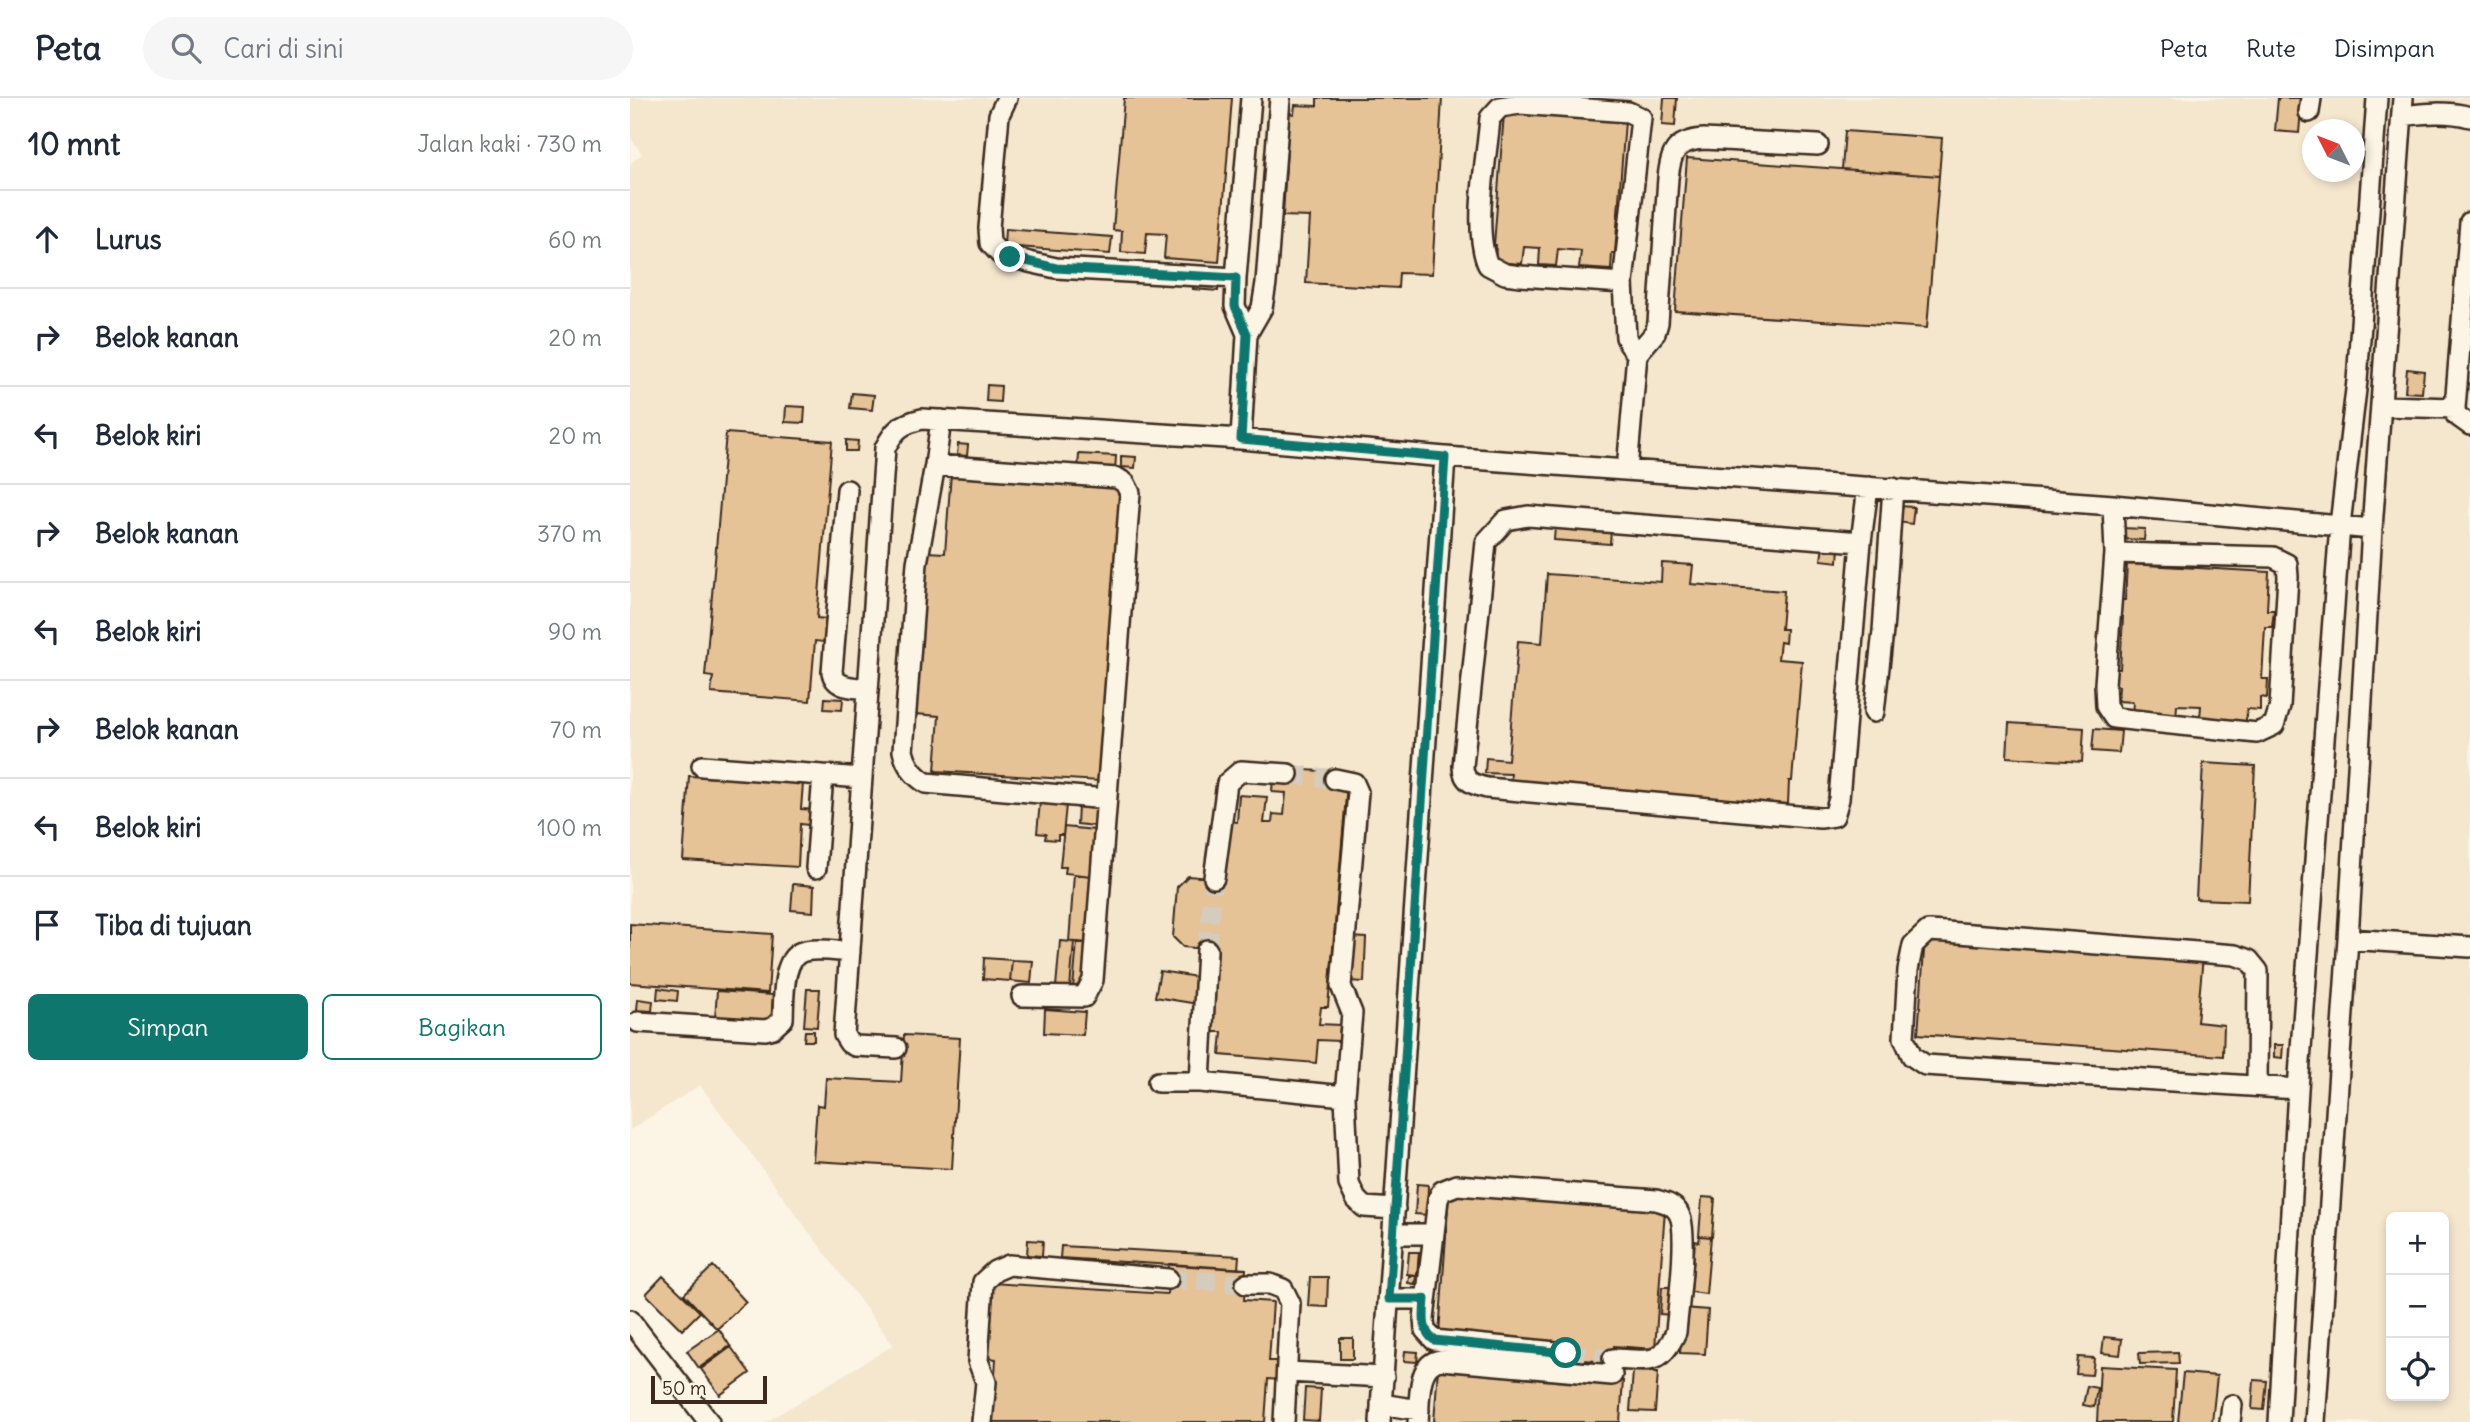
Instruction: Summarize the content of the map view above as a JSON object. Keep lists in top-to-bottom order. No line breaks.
{"scale_bar":"50 m","north":"top left","page":{"header":"Peta","search":"Cari di sini","nav":["Peta","Rute","Disimpan"],"heading":["10 mnt","Jalan kaki · 730 m"],"list":[["Lurus","60 m"],["Belok kanan","20 m"],["Belok kiri","20 m"],["Belok kanan","370 m"],["Belok kiri","90 m"],["Belok kanan","70 m"],["Belok kiri","100 m"],"Tiba di tujuan"],"buttons":["Simpan","Bagikan"],"map_buttons":["+","−"],"scale":"50 m"}}
